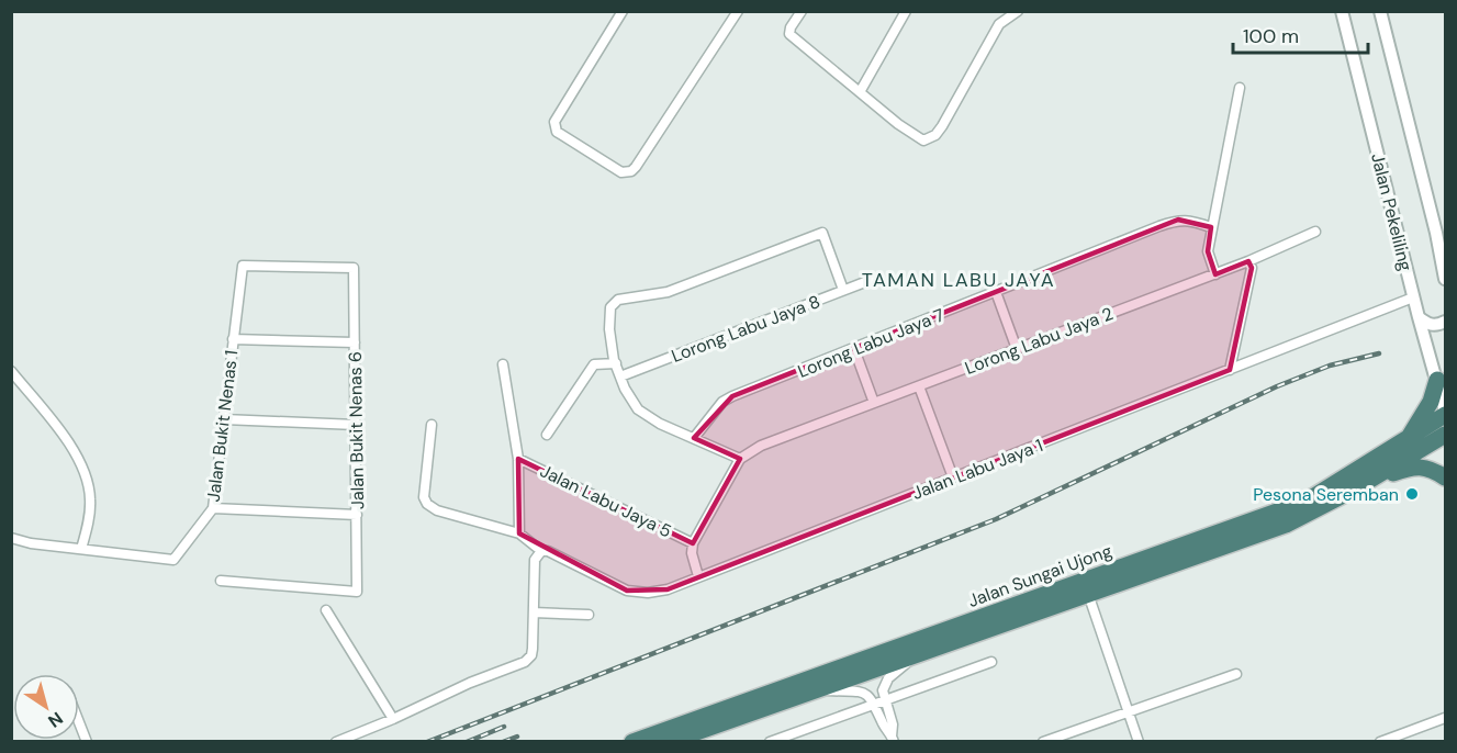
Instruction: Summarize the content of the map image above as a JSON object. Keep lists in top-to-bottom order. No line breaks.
{"streets":{"highway":["Jalan Sungai Ujong"],"street":["Jalan Pekeliling","Lorong Labu Jaya 8","Lorong Labu Jaya 2","Lorong Labu Jaya 7","Jalan Bukit Nenas 1","Jalan Bukit Nenas 6","Jalan Labu Jaya 1","Jalan Labu Jaya 5"]},"crossings":[["Jalan Pekeliling","Jalan Labu Jaya 1"],["Jalan Pekeliling","Jalan Sungai Ujong"],["Jalan Bukit Nenas 1","Jalan Bukit Nenas 6"]],"districts":["TAMAN LABU JAYA"],"places":["Pesona Seremban"],"scale_bar":"100 m","north":"bottom right"}
